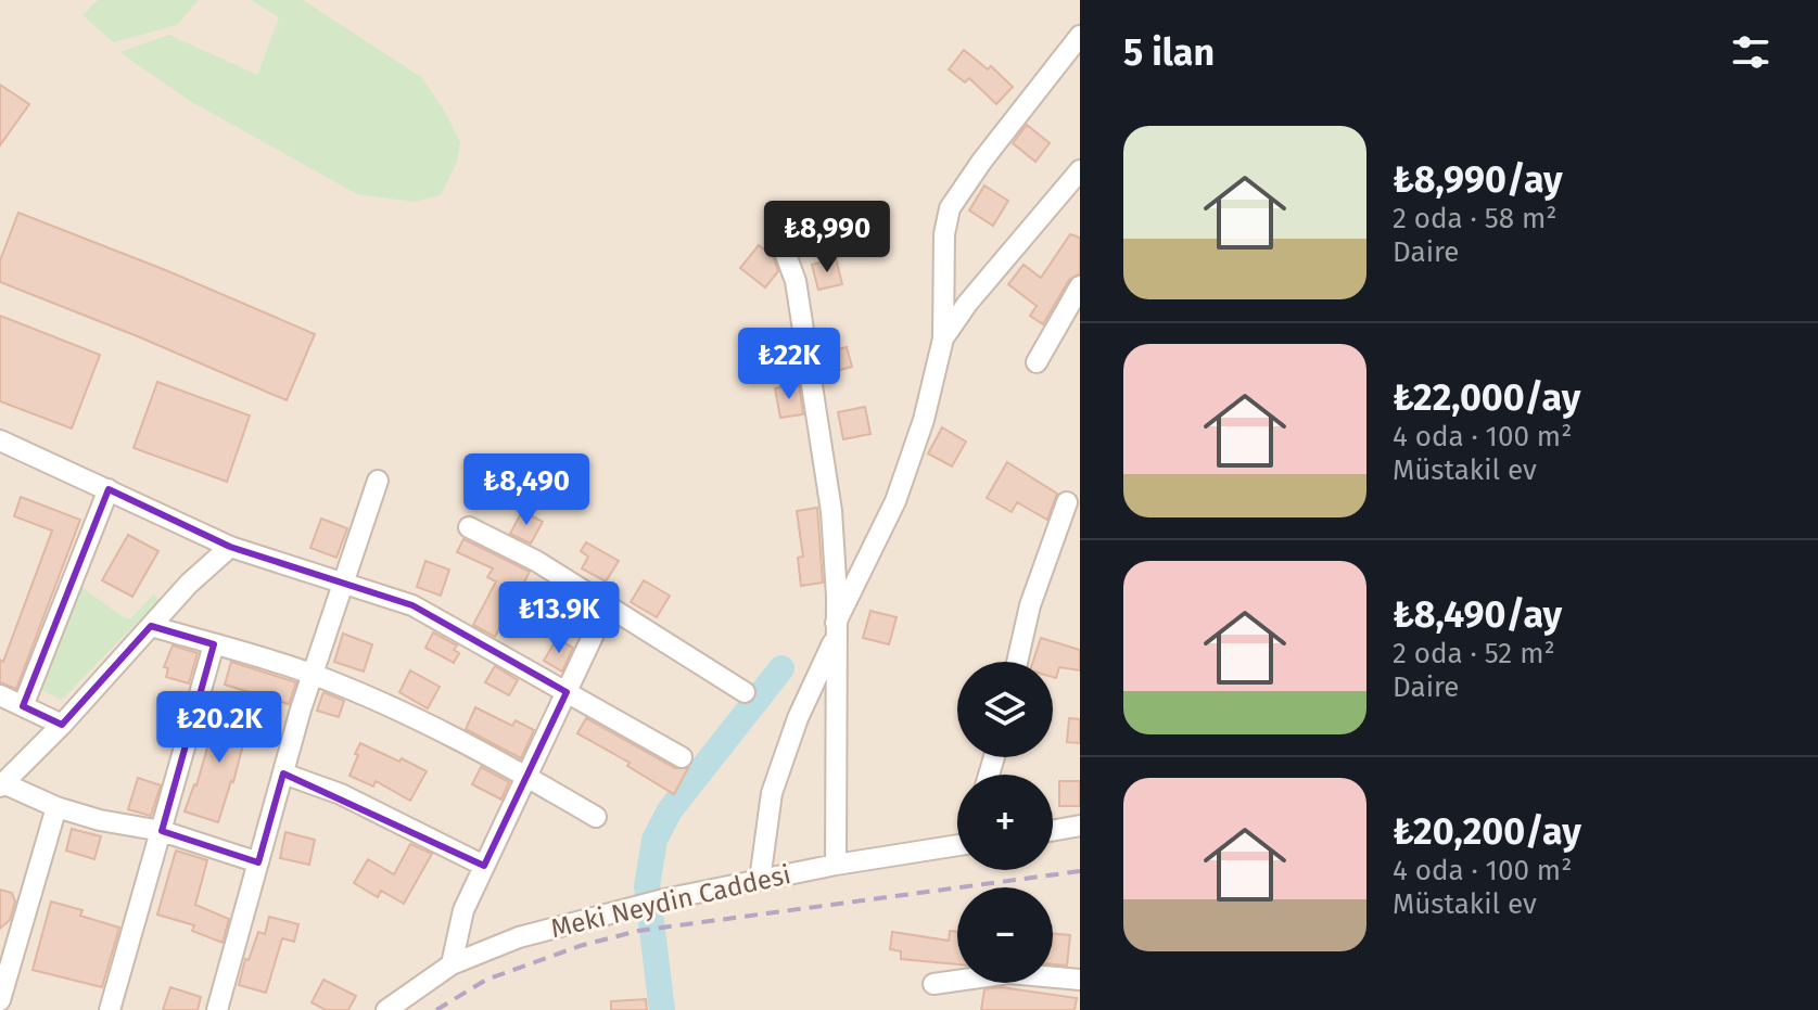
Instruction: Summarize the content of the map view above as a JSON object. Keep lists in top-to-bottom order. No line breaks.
{"streets":{"street":["Meki Neydin Caddesi"]},"page":{"heading":"5 ilan","list":[{"name":"₺8,990/ay","note":"2 oda · 58 m² · Daire"},{"name":"₺22,000/ay","note":"4 oda · 100 m² · Müstakil ev"},{"name":"₺8,490/ay","note":"2 oda · 52 m² · Daire"},{"name":"₺20,200/ay","note":"4 oda · 100 m² · Müstakil ev"}],"price":["₺8,990","₺22K","₺8,490","₺13.9K","₺20.2K"],"map_buttons":["+","−"]}}
